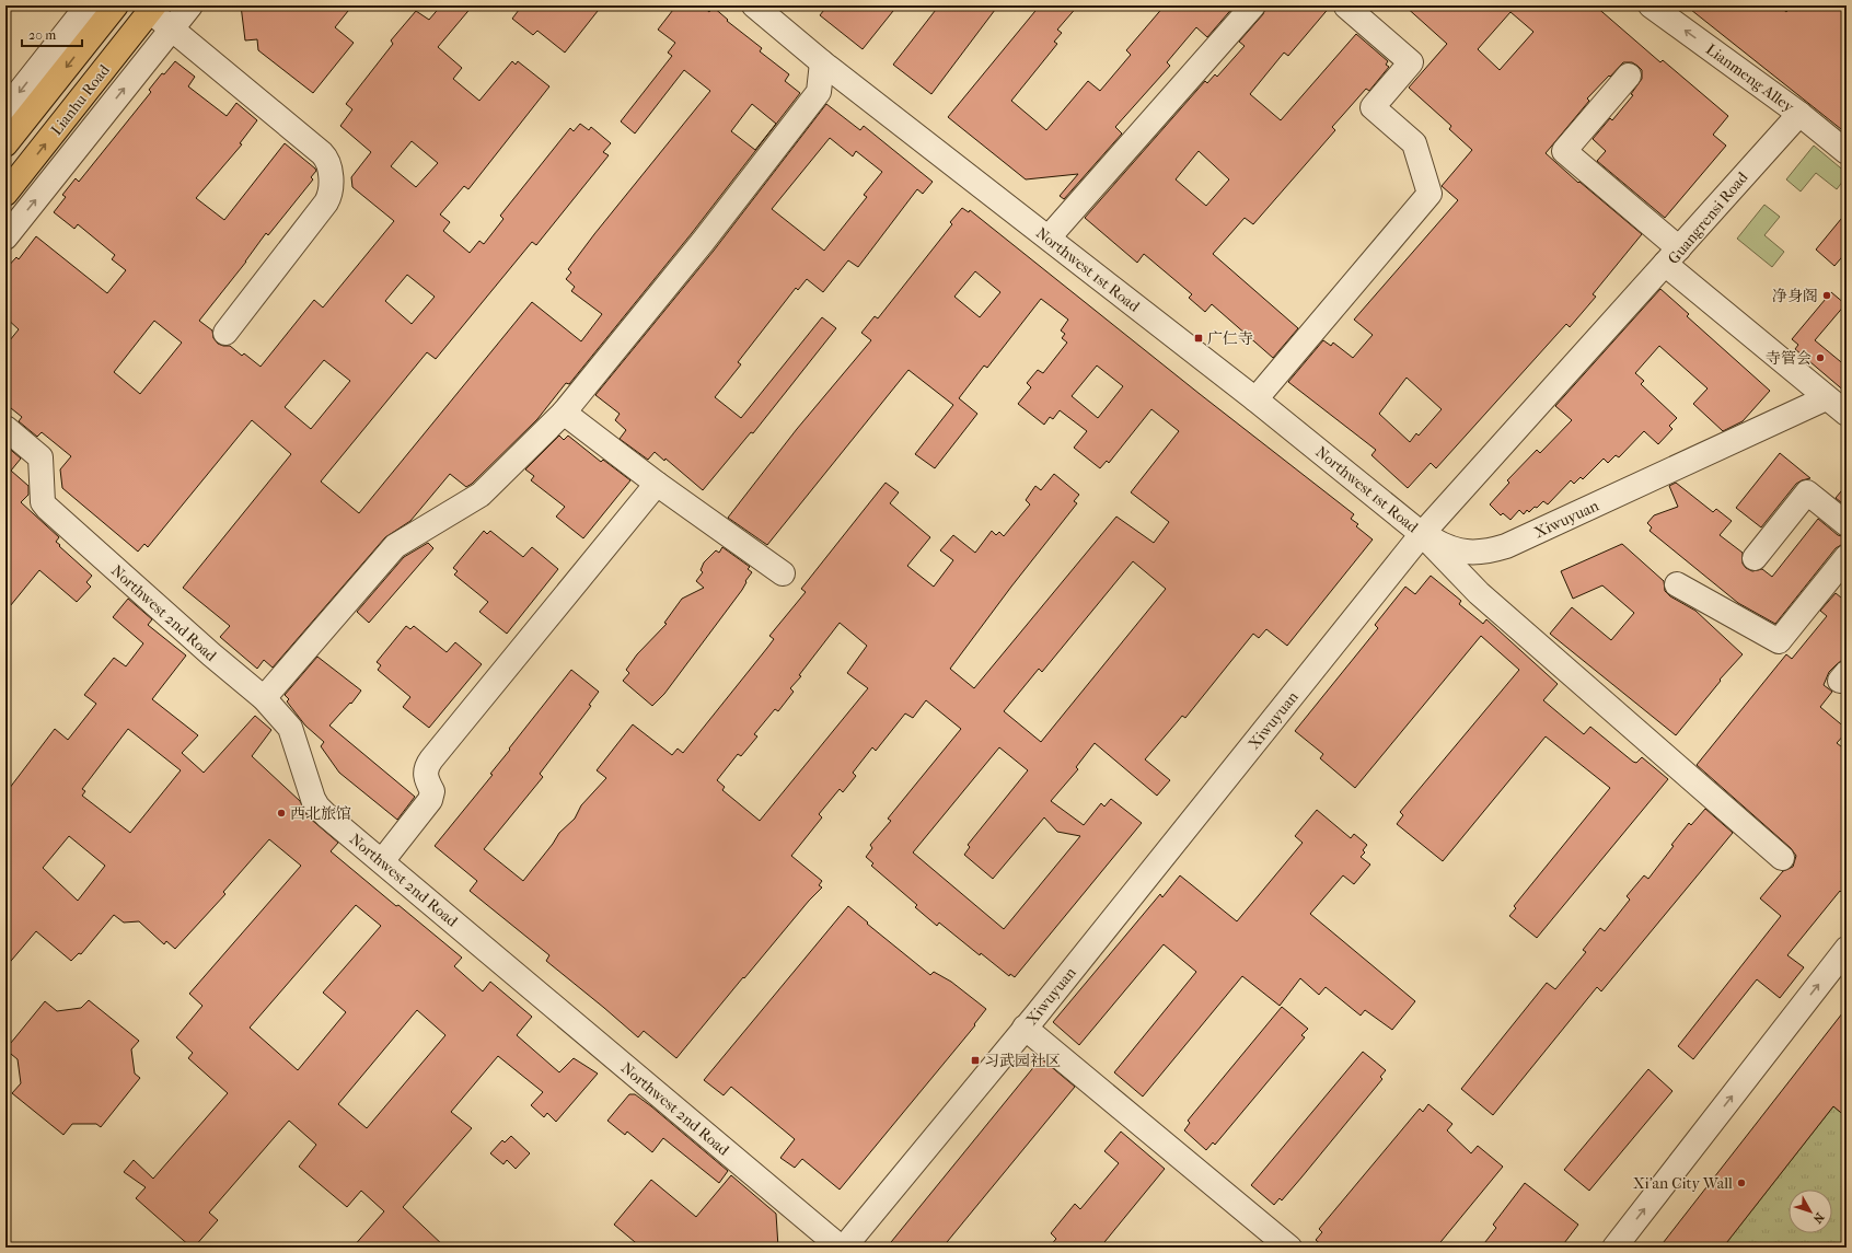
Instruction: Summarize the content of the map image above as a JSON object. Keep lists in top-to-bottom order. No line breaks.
{"streets":{"main road":["Lianhu Road"],"street":["Lianmeng Alley","Guangrensi Road","Northwest 1st Road","Xiwuyuan","Northwest 2nd Road"]},"crossings":[["Lianmeng Alley","Guangrensi Road"],["Guangrensi Road","Xiwuyuan"],["Northwest 1st Road","Xiwuyuan"],["Xiwuyuan","Northwest 2nd Road"]],"one_way":["Lianmeng Alley"],"places":{"other":["净身阁","寺管会","西北旅馆","Xi'an City Wall"],"transit":["广仁寺","习武园社区"]},"scale_bar":"20 m","north":"bottom right"}
